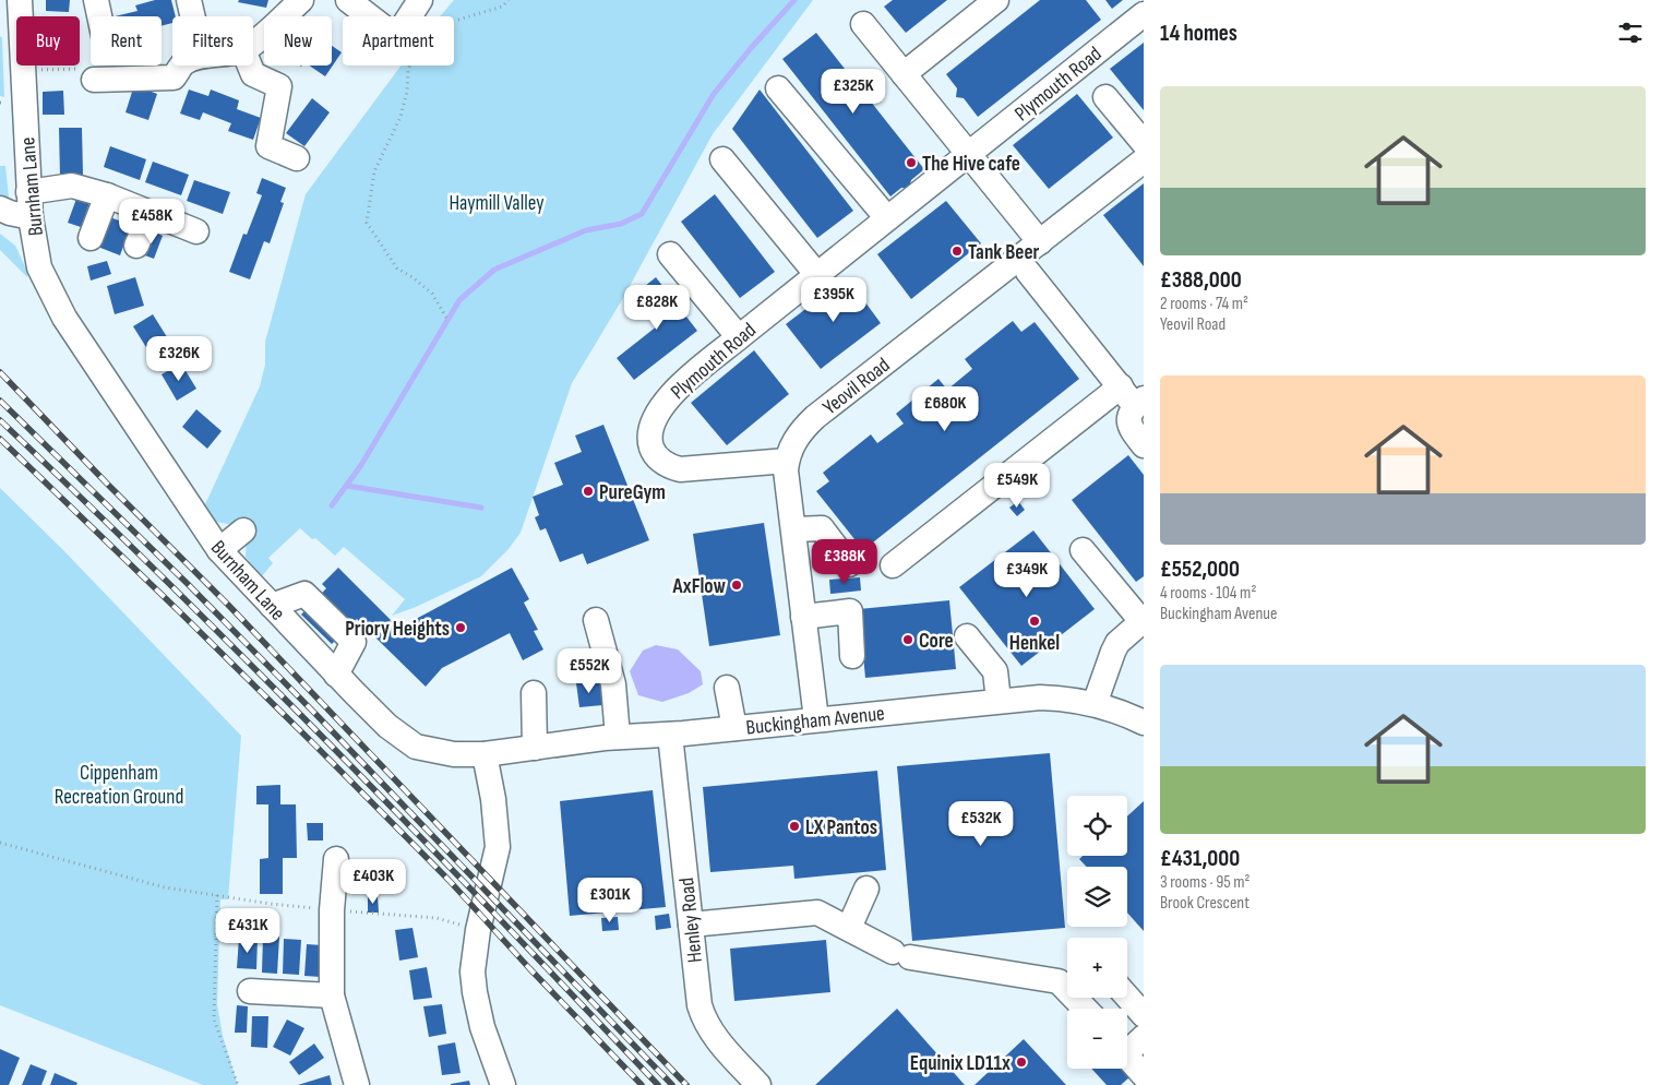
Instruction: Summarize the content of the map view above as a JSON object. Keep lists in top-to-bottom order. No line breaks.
{"streets":{"street":["Plymouth Road","Burnham Lane","Yeovil Road","Buckingham Avenue","Henley Road"]},"crossings":[["Plymouth Road","Yeovil Road"],["Burnham Lane","Buckingham Avenue"],["Yeovil Road","Buckingham Avenue"],["Buckingham Avenue","Henley Road"]],"parks":["Haymill Valley","Cippenham Recreation Ground"],"places":["The Hive cafe","Tank Beer","PureGym","AxFlow","Henkel","Priory Heights","Core","LX Pantos","Equinix LD11x"],"page":{"heading":"14 homes","chip":["Buy","Rent","Filters","New","Apartment"],"list":[{"name":"£388,000","note":"2 rooms · 74 m² · Yeovil Road"},{"name":"£552,000","note":"4 rooms · 104 m² · Buckingham Avenue"},{"name":"£431,000","note":"3 rooms · 95 m² · Brook Crescent"}],"price":["£325K","£458K","£395K","£828K","£326K","£680K","£549K","£388K","£349K","£552K","£532K","£403K","£301K","£431K"],"map_buttons":["+","−"]}}
